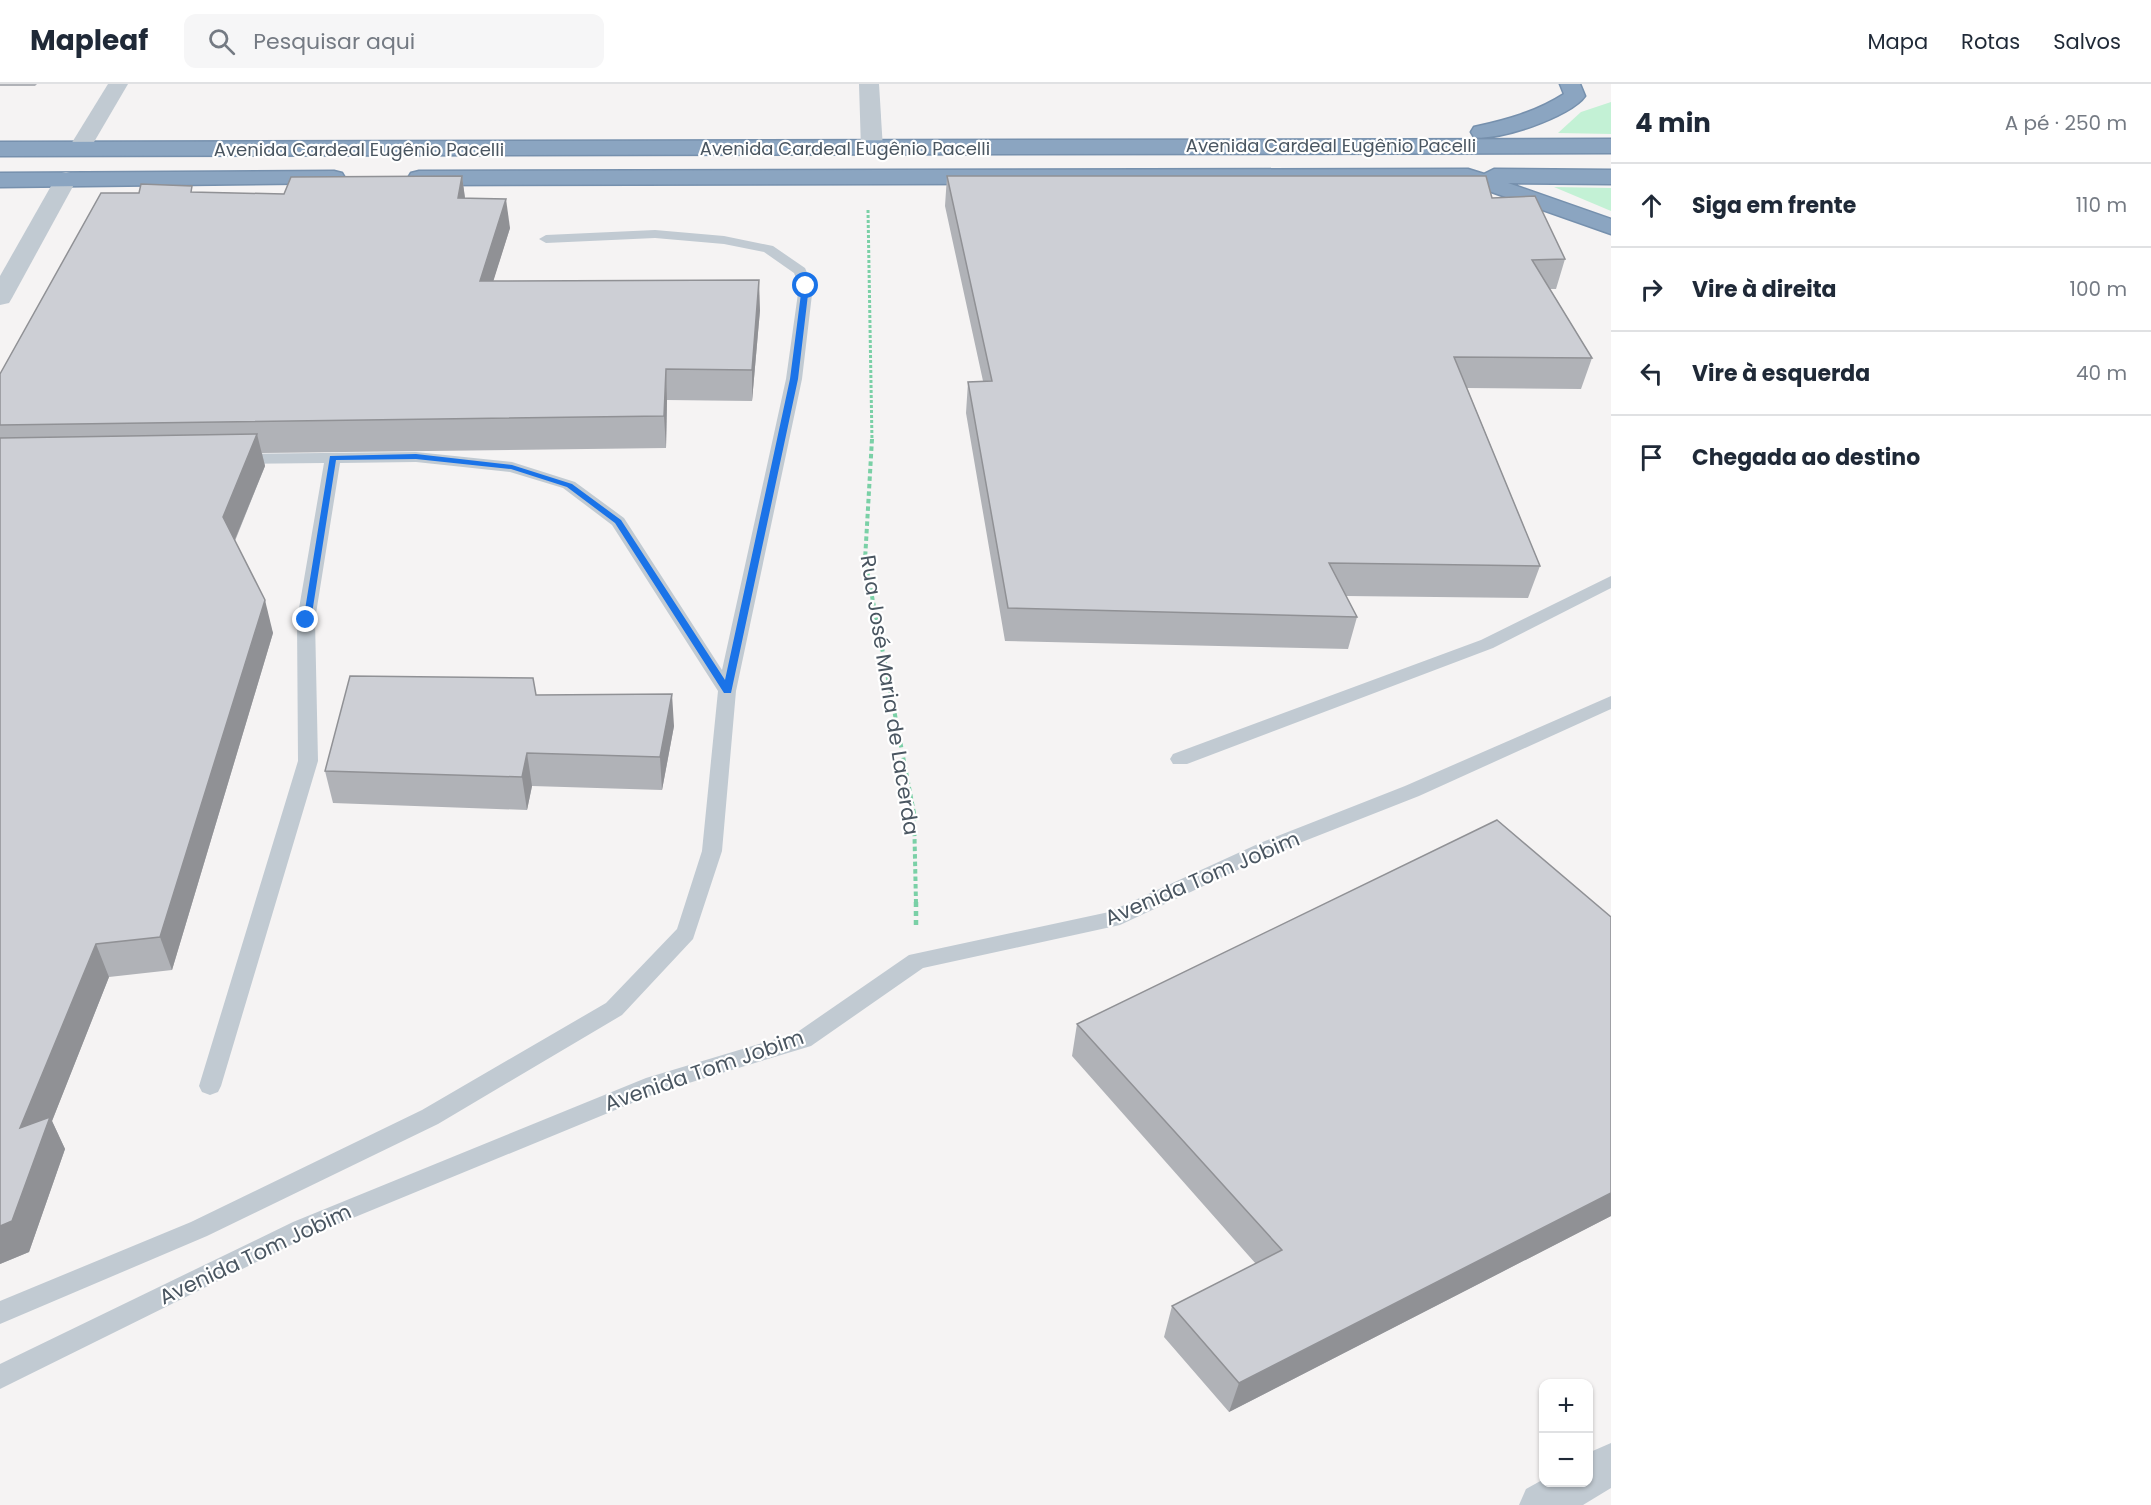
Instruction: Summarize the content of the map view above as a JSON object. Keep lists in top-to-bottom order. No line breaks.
{"streets":{"highway":["Avenida Cardeal Eugênio Pacelli"],"lane":["Avenida Tom Jobim"],"path":["Rua José Maria de Lacerda"]},"crossings":[["Avenida Cardeal Eugênio Pacelli","Rua José Maria de Lacerda"],["Rua José Maria de Lacerda","Avenida Tom Jobim"]],"page":{"header":"Mapleaf","search":"Pesquisar aqui","nav":["Mapa","Rotas","Salvos"],"heading":["4 min","A pé · 250 m"],"list":[["Siga em frente","110 m"],["Vire à direita","100 m"],["Vire à esquerda","40 m"],"Chegada ao destino"],"map_buttons":["+","−"]}}
